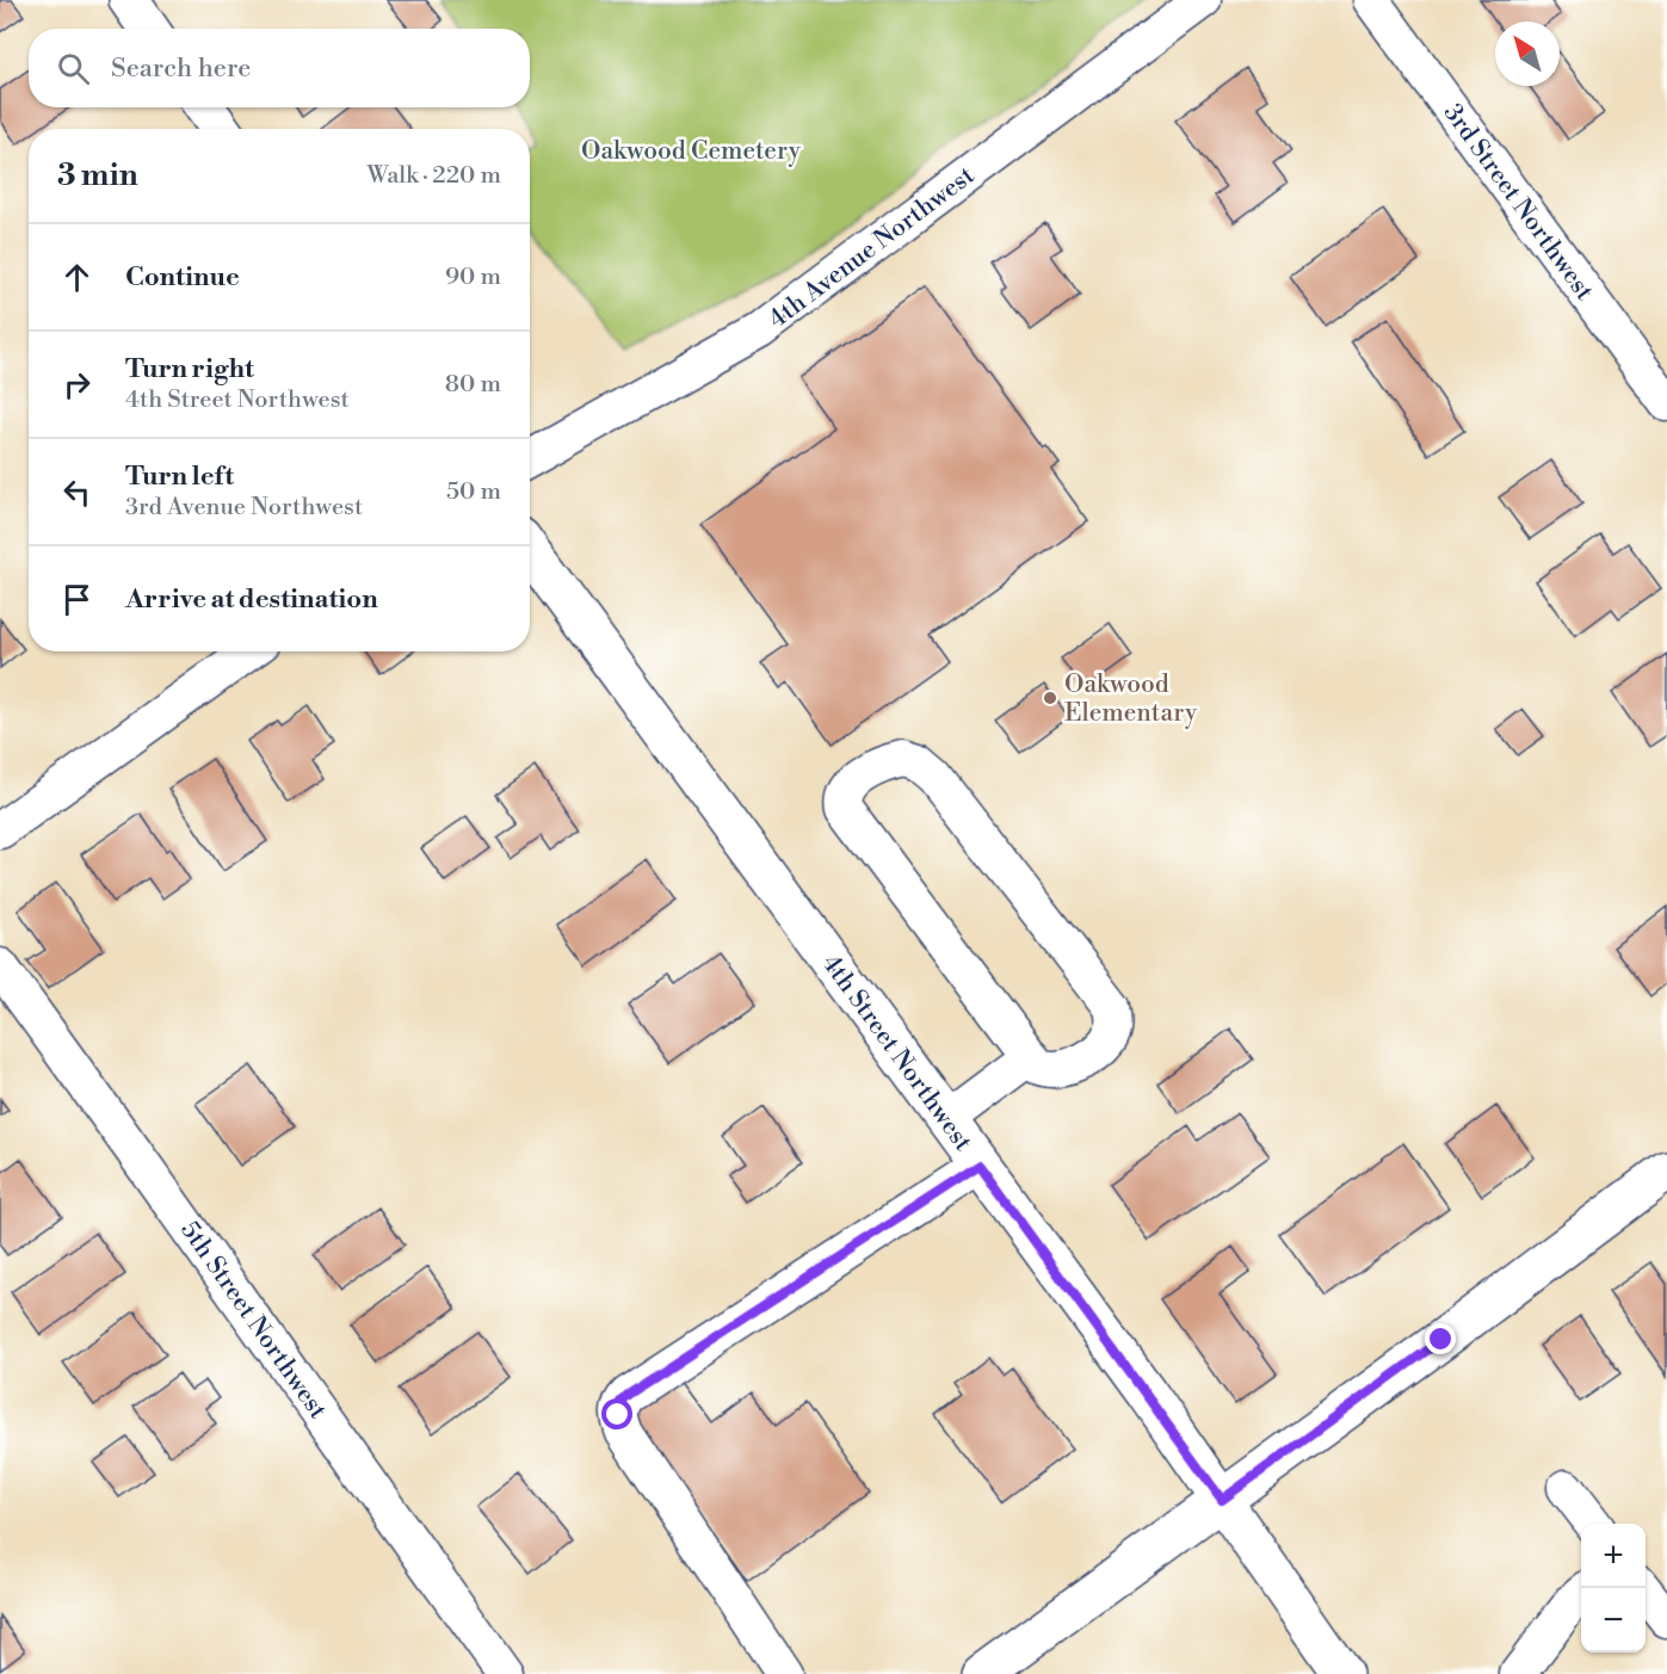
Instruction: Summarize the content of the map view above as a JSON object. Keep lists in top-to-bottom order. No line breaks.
{"streets":{"main road":["4th Street Northwest"],"street":["3rd Street Northwest","4th Avenue Northwest","5th Street Northwest"]},"parks":["Oakwood Cemetery"],"places":["Oakwood Elementary"],"north":"top left","page":{"search":"Search here","heading":["3 min","Walk · 220 m"],"list":[["Continue","90 m"],["Turn right","4th Street Northwest","80 m"],["Turn left","3rd Avenue Northwest","50 m"],"Arrive at destination"],"map_buttons":["+","−"]}}
